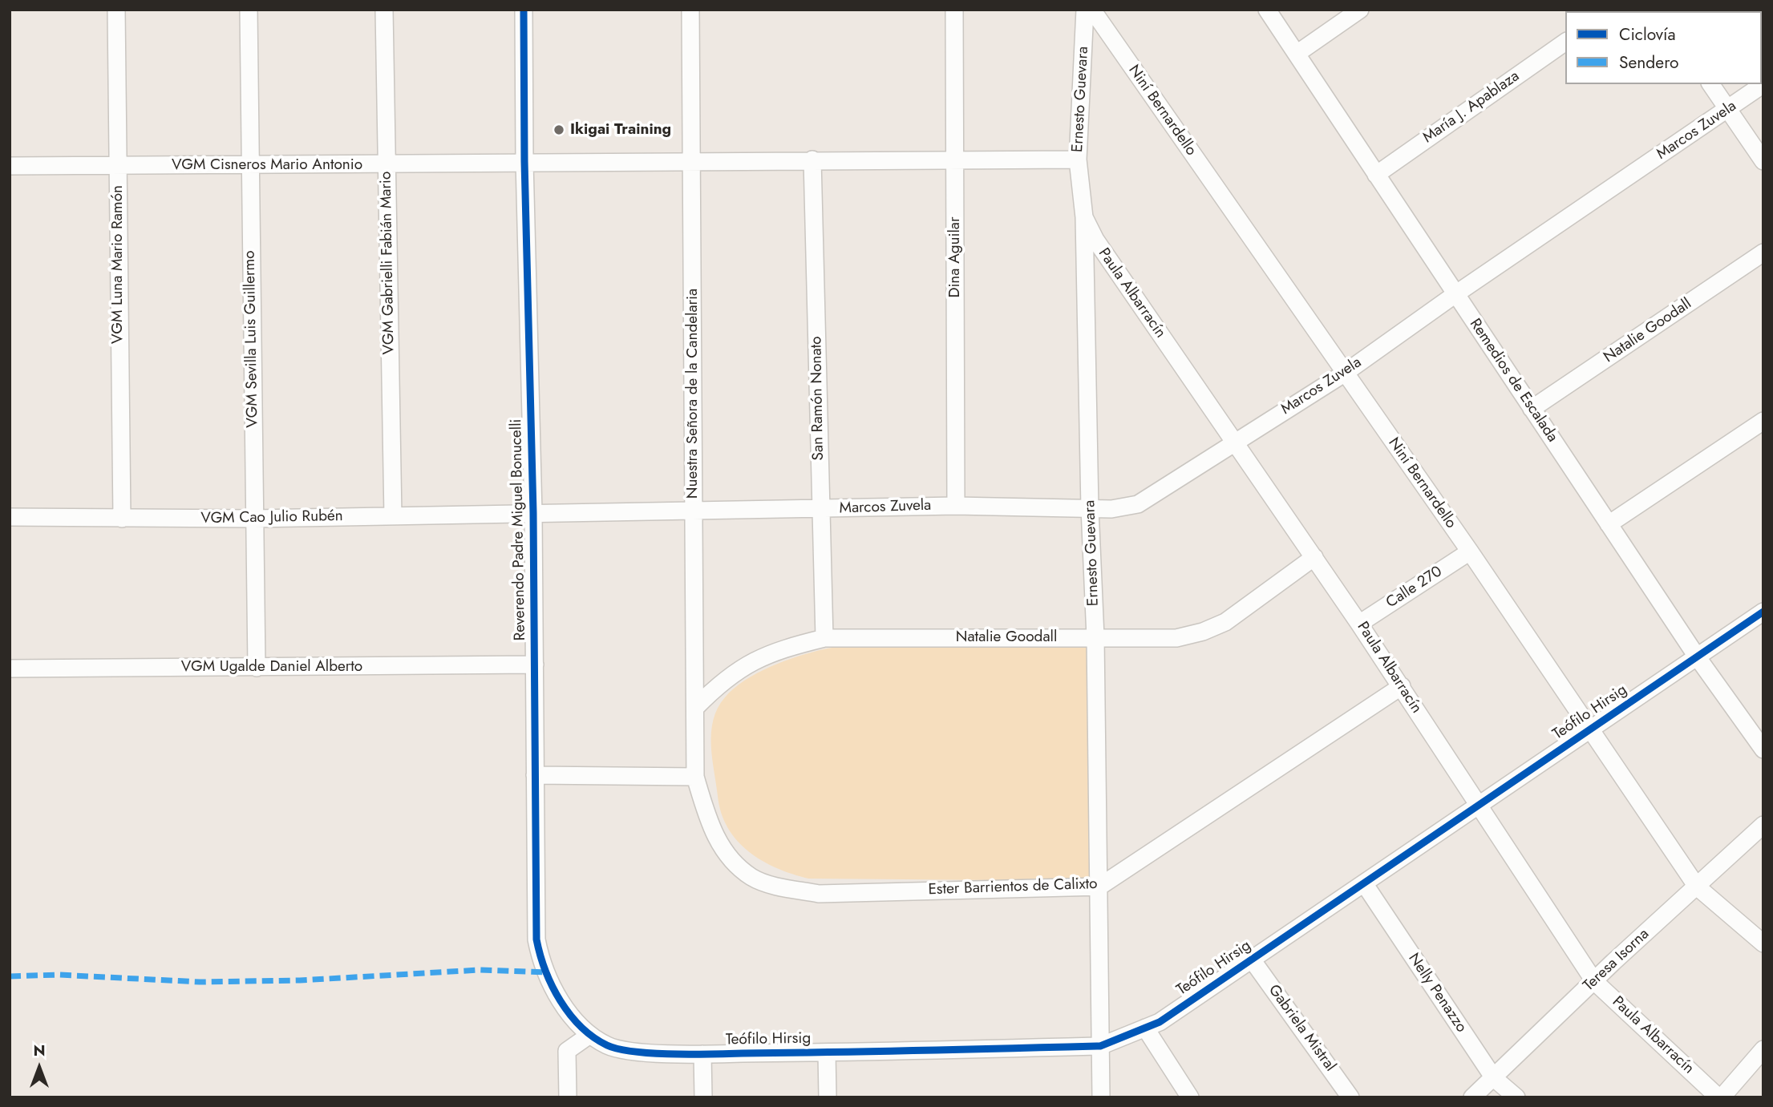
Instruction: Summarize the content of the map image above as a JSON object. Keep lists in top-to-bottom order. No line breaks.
{"streets":{"street":["Ernesto Guevara","María J. Apablaza","Niní Bernardello","Marcos Zuvela","VGM Cisneros Mario Antonio","Dina Aguilar","VGM Gabrielli Fabián Mario","VGM Luna Mario Ramón","Paula Albarracín","Natalie Goodall","VGM Sevilla Luis Guillermo","Remedios de Escalada","Nuestra Señora de la Candelaria","San Ramón Nonato","VGM Cao Julio Rubén","Reverendo Padre Miguel Bonucelli","Calle 270","VGM Ugalde Daniel Alberto","Teófilo Hirsig","Ester Barrientos de Calixto","Teresa Isorna","Nelly Penazzo","Gabriela Mistral"]},"crossings":[["Ernesto Guevara","Niní Bernardello"],["Ernesto Guevara","Marcos Zuvela"],["Ernesto Guevara","VGM Cisneros Mario Antonio"],["Ernesto Guevara","Paula Albarracín"],["Ernesto Guevara","Natalie Goodall"],["Ernesto Guevara","Teófilo Hirsig"],["Ernesto Guevara","Ester Barrientos de Calixto"],["María J. Apablaza","Remedios de Escalada"],["Niní Bernardello","Marcos Zuvela"],["Niní Bernardello","Calle 270"],["Niní Bernardello","Teófilo Hirsig"],["Niní Bernardello","Teresa Isorna"],["Marcos Zuvela","Dina Aguilar"],["Marcos Zuvela","Paula Albarracín"],["Marcos Zuvela","Remedios de Escalada"],["Marcos Zuvela","Nuestra Señora de la Candelaria"],["Marcos Zuvela","San Ramón Nonato"],["Marcos Zuvela","VGM Cao Julio Rubén"],["VGM Cisneros Mario Antonio","Dina Aguilar"],["VGM Cisneros Mario Antonio","VGM Gabrielli Fabián Mario"],["VGM Cisneros Mario Antonio","VGM Luna Mario Ramón"],["VGM Cisneros Mario Antonio","VGM Sevilla Luis Guillermo"],["VGM Cisneros Mario Antonio","Nuestra Señora de la Candelaria"],["VGM Cisneros Mario Antonio","San Ramón Nonato"],["VGM Cisneros Mario Antonio","Reverendo Padre Miguel Bonucelli"],["VGM Gabrielli Fabián Mario","VGM Cao Julio Rubén"],["VGM Luna Mario Ramón","VGM Cao Julio Rubén"],["Paula Albarracín","Natalie Goodall"],["Paula Albarracín","Calle 270"],["Paula Albarracín","Teófilo Hirsig"],["Paula Albarracín","Ester Barrientos de Calixto"],["Paula Albarracín","Teresa Isorna"],["Natalie Goodall","Remedios de Escalada"],["Natalie Goodall","Nuestra Señora de la Candelaria"],["Natalie Goodall","San Ramón Nonato"],["VGM Sevilla Luis Guillermo","VGM Cao Julio Rubén"],["VGM Sevilla Luis Guillermo","VGM Ugalde Daniel Alberto"],["Remedios de Escalada","Teófilo Hirsig"],["Nuestra Señora de la Candelaria","VGM Cao Julio Rubén"],["Nuestra Señora de la Candelaria","Ester Barrientos de Calixto"],["VGM Cao Julio Rubén","Reverendo Padre Miguel Bonucelli"],["Reverendo Padre Miguel Bonucelli","VGM Ugalde Daniel Alberto"],["Reverendo Padre Miguel Bonucelli","Teófilo Hirsig"],["Teófilo Hirsig","Nelly Penazzo"],["Teófilo Hirsig","Gabriela Mistral"],["Teresa Isorna","Nelly Penazzo"]],"places":["Ikigai Training"],"legend":["Ciclovía","Sendero"],"north":"top"}
